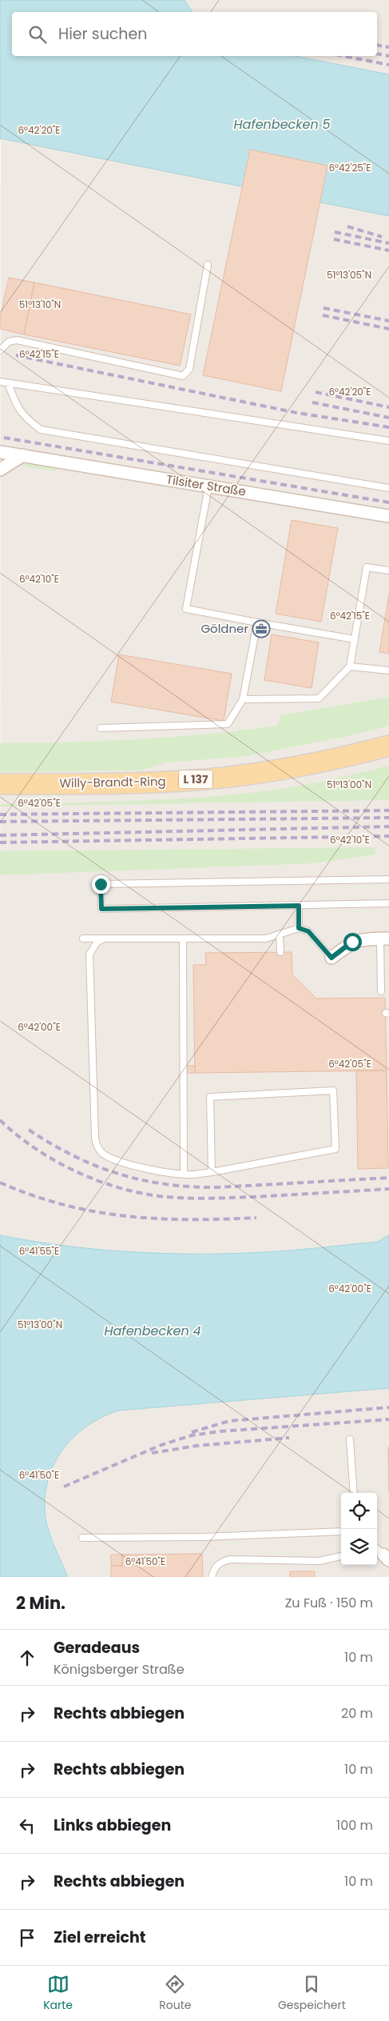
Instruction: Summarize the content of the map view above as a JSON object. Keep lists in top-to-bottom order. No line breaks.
{"streets":{"main road":["L 137","Willy-Brandt-Ring"],"street":["Tilsiter Straße"]},"water":["Hafenbecken 5","Hafenbecken 4"],"places":{"office":["Göldner"]},"page":{"search":"Hier suchen","heading":["2 Min.","Zu Fuß · 150 m"],"list":[["Geradeaus","Königsberger Straße","10 m"],["Rechts abbiegen","20 m"],["Rechts abbiegen","10 m"],["Links abbiegen","100 m"],["Rechts abbiegen","10 m"],"Ziel erreicht"],"nav":["Karte","Route","Gespeichert"]},"coordinates":["6°42'20\"E","6°42'25\"E","51°13'05\"N","51°13'10\"N","6°42'15\"E","6°42'10\"E","51°13'00\"N","6°42'05\"E","6°42'00\"E","6°41'55\"E","6°41'50\"E"]}
